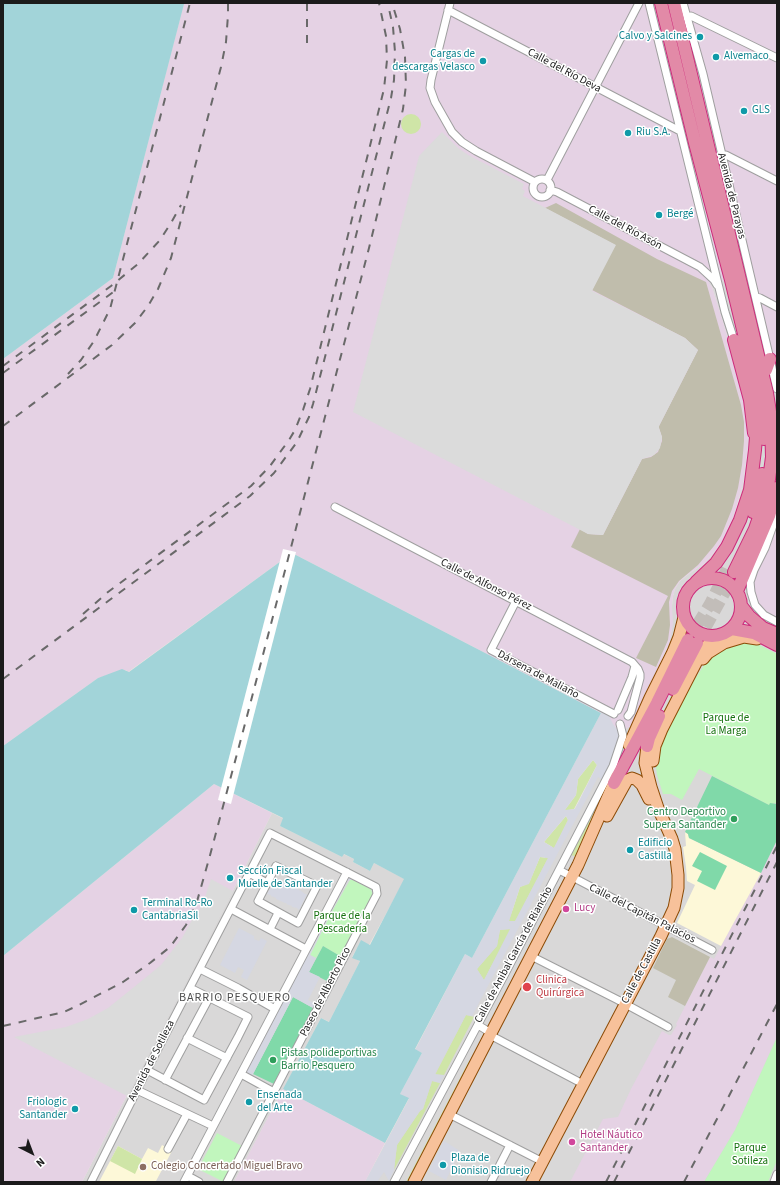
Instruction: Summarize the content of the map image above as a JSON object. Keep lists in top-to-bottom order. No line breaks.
{"streets":{"main road":["Calle de Castilla"],"street":["Calle del Río Deva","Avenida de Parayas","Calle del Río Asón","Calle de Alfonso Pérez","Dársena de Maliaño","Calle del Capitán Palacios","Calle de Anibal García de Riancho","Paseo de Alberto Pico","Avenida de Sotileza"]},"crossings":[["Calle de Alfonso Pérez","Dársena de Maliaño"],["Calle del Capitán Palacios","Calle de Anibal García de Riancho"],["Calle del Capitán Palacios","Calle de Castilla"],["Paseo de Alberto Pico","Avenida de Sotileza"]],"districts":["BARRIO PESQUERO"],"parks":["Parque de La Marga","Parque de la Pescadería","Parque Sotileza"],"places":["Calvo y Salcines","Alvemaco","Cargas de descargas Velasco","GLS","Riu S.A.","Bergé","Centro Deportivo Supera Santander","Edificio Castilla","Sección Fiscal Muelle de Santander","Lucy","Terminal Ro-Ro CantabriaSil","Clinica Quirúrgica","Pistas polideportivas Barrio Pesquero","Ensenada del Arte","Friologic Santander","Hotel Náutico Santander","Plaza de Dionisio Ridruejo","Colegio Concertado Miguel Bravo"],"north":"bottom right"}
